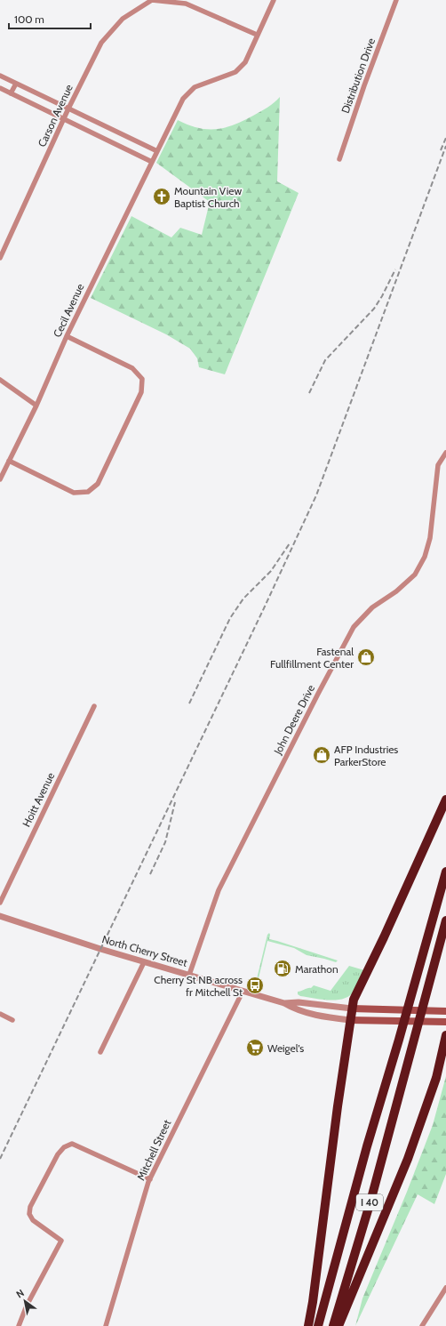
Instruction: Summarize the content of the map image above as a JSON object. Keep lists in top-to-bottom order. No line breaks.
{"streets":{"highway":["I 40"],"main road":["North Cherry Street"],"street":["Distribution Drive","Carson Avenue","Cecil Avenue","John Deere Drive","Hoitt Avenue","Mitchell Street"]},"crossings":[["John Deere Drive","North Cherry Street"],["North Cherry Street","Mitchell Street"]],"places":{"church":["Mountain View Baptist Church"],"shop":["Fastenal Fullfillment Center","AFP Industries ParkerStore"],"fuel station":["Marathon"],"bus stop":["Cherry St NB across fr Mitchell St"],"supermarket":["Weigel's"]},"scale_bar":"100 m","north":"top left"}
